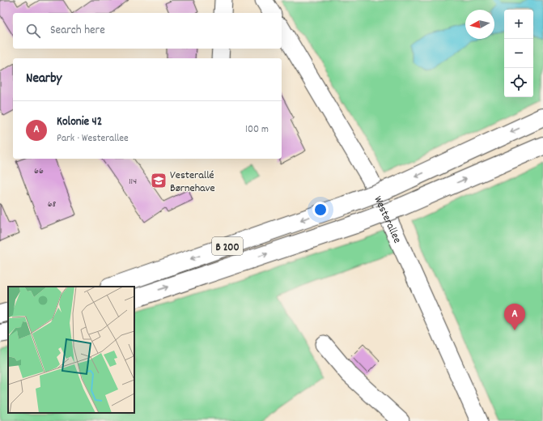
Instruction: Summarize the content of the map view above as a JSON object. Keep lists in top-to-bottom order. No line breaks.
{"streets":{"highway":["B 200"],"street":["Westerallee"]},"places":{"school or university":["Vesterallé Børnehave"]},"house_numbers":["66","114","68"],"north":"left","page":{"map_buttons":["+","−"],"search":"Search here","heading":"Nearby","list":[{"mark":"A","name":"Kolonie 42","note":"Park · Westerallee","value":"100 m"}],"pins":"A"}}
